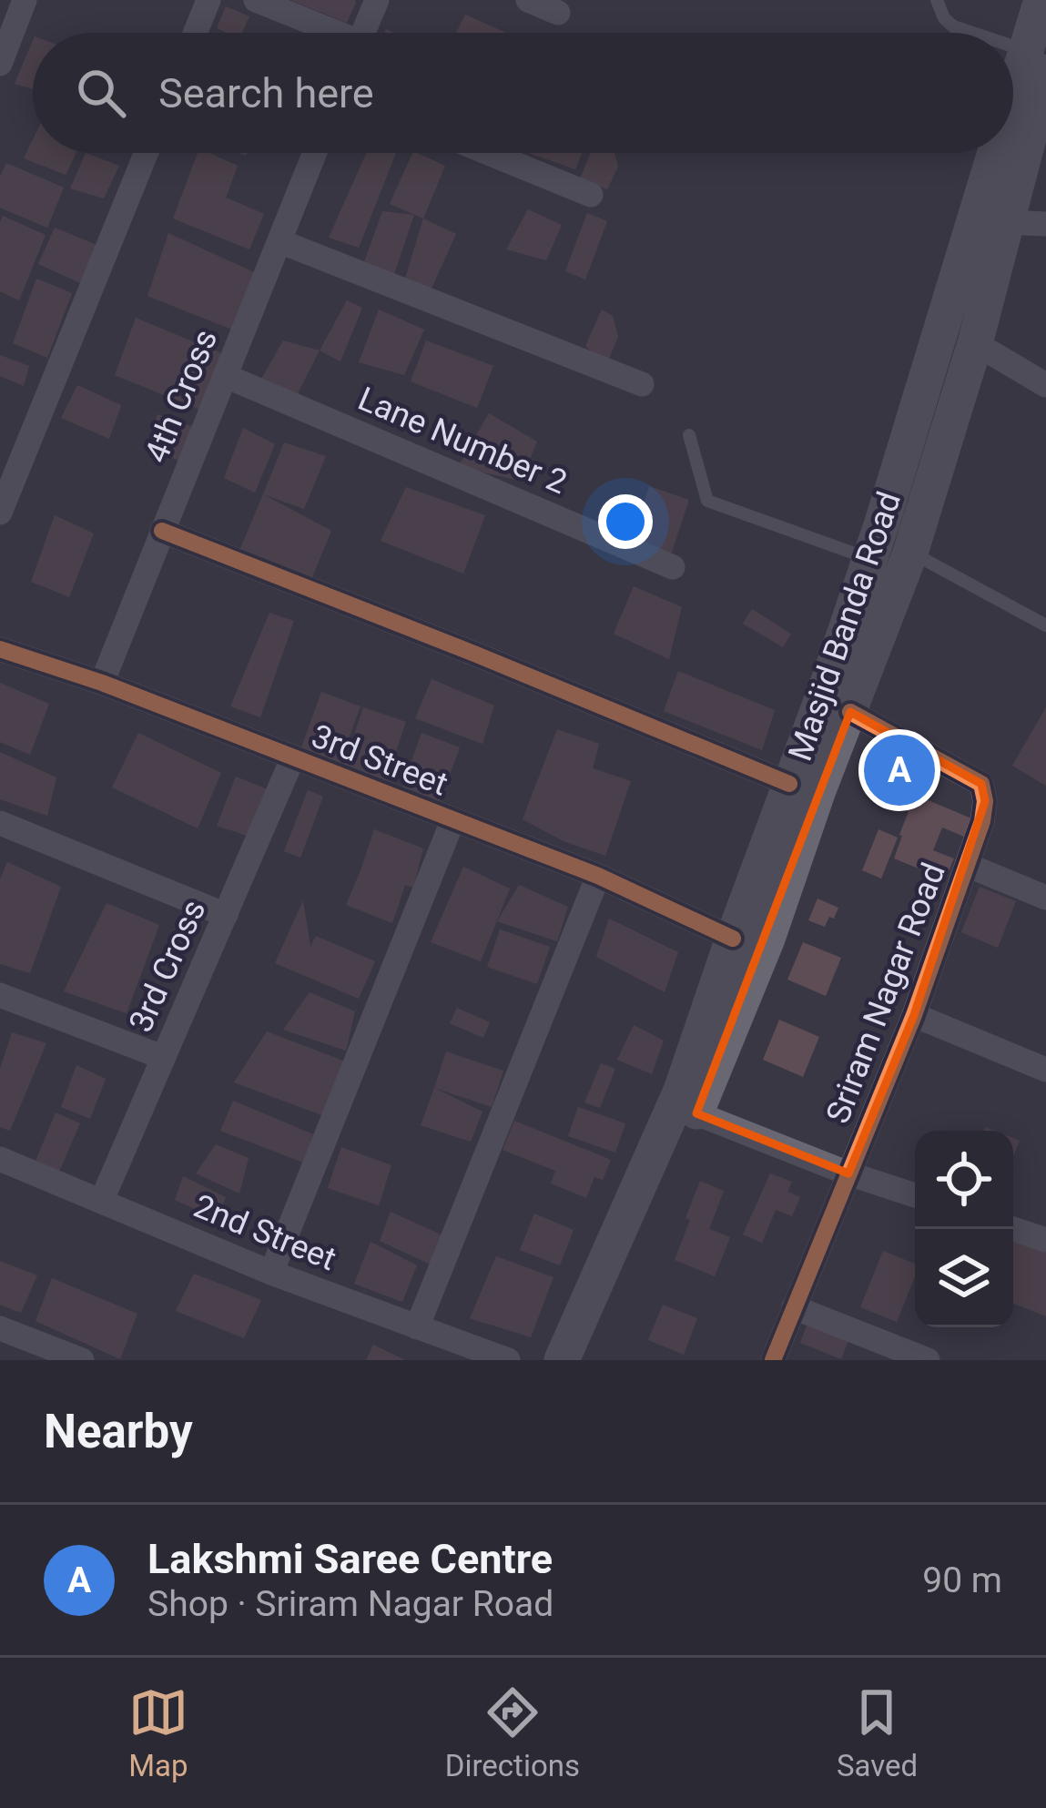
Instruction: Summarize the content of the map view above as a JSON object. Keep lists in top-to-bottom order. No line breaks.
{"streets":{"main road":["Masjid Banda Road"],"street":["4th Cross","Lane Number 2","3rd Street","3rd Cross","Sriram Nagar Road","2nd Street"]},"crossings":[["4th Cross","Lane Number 2"],["4th Cross","3rd Street"],["Masjid Banda Road","3rd Street"],["Masjid Banda Road","Sriram Nagar Road"],["3rd Street","3rd Cross"],["3rd Cross","2nd Street"]],"page":{"search":"Search here","pins":"A","heading":"Nearby","list":[{"mark":"A","name":"Lakshmi Saree Centre","note":"Shop · Sriram Nagar Road","value":"90 m"}],"nav":["Map","Directions","Saved"]}}
